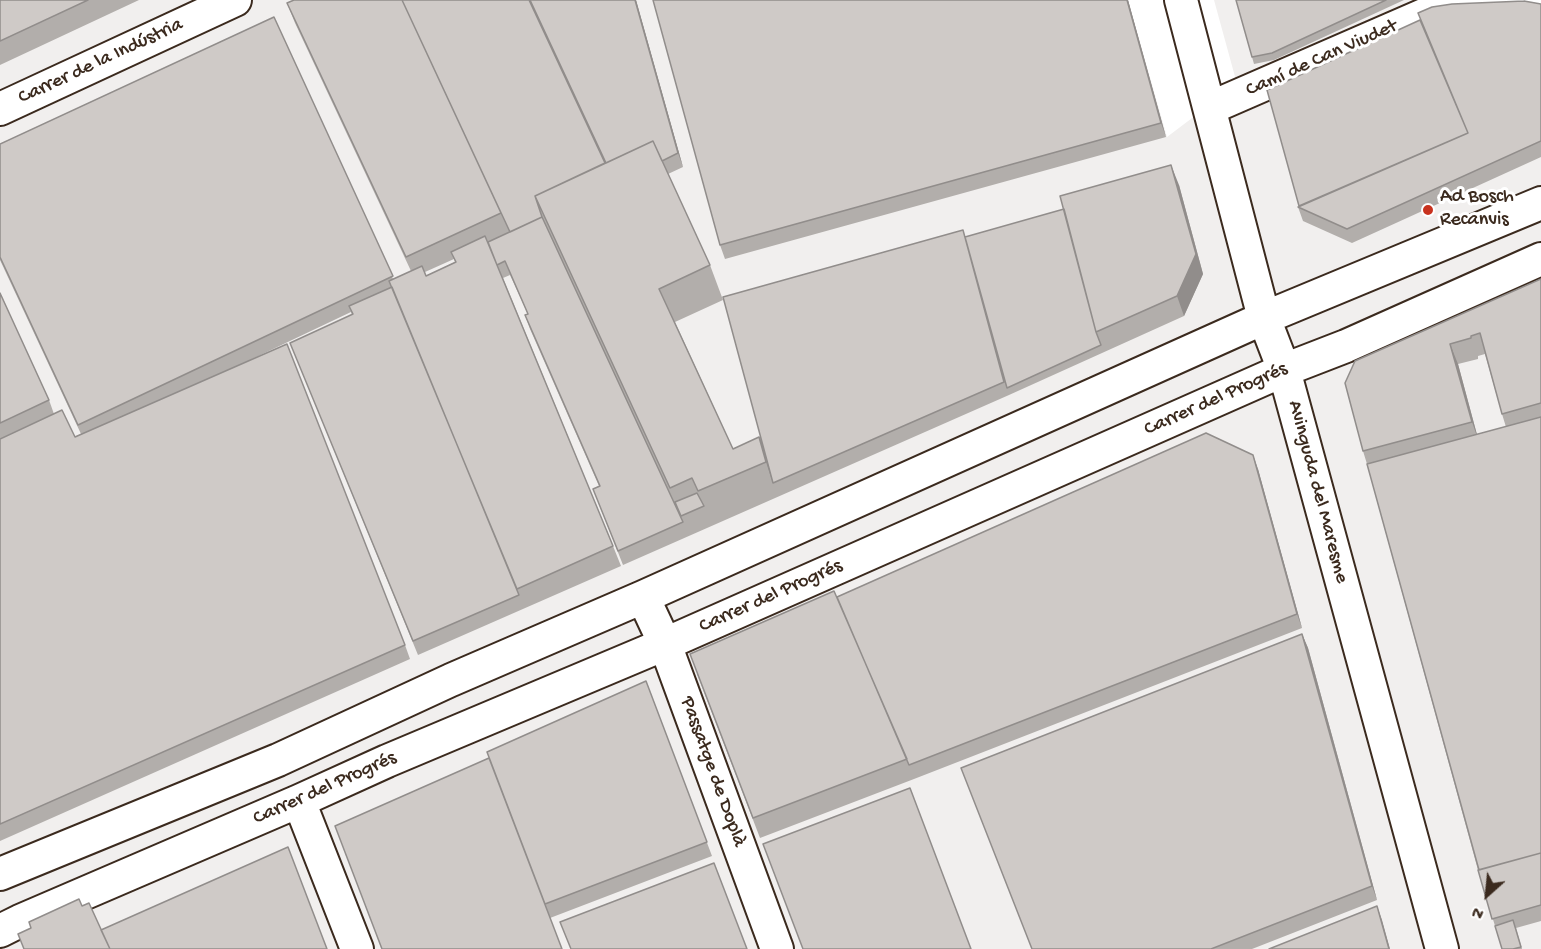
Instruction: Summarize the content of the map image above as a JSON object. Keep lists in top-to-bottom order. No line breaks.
{"streets":{"street":["Camí de Can Viudet","Carrer de la Indústria","Carrer del Progrés","Avinguda del Maresme","Passatge de Doplà"]},"crossings":[["Camí de Can Viudet","Avinguda del Maresme"],["Carrer del Progrés","Avinguda del Maresme"],["Carrer del Progrés","Passatge de Doplà"]],"places":["Ad Bosch Recanvis"],"north":"bottom left"}
